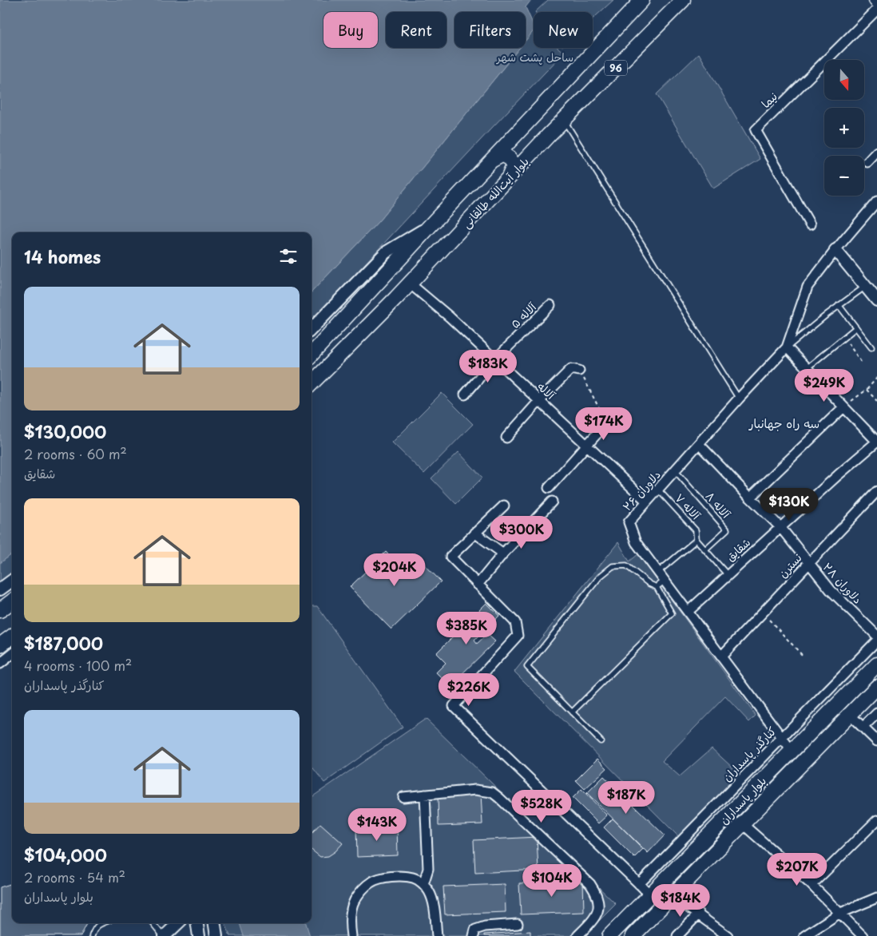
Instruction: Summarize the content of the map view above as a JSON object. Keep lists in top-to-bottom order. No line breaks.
{"streets":{"main road":["96","بلوار آیت‌الله طالقانی","بلوار پاسداران"],"street":["نیما","آلاله ۵","آلاله","دلاوران ۲۶","شقایق","نسترن","دلاوران ۲۸","کنارگذر پاسداران"],"lane":["آلاله ۸","آلاله ۷"]},"crossings":[["بلوار آیت‌الله طالقانی","آلاله"],["آلاله ۵","آلاله"],["آلاله","دلاوران ۲۶"],["دلاوران ۲۶","آلاله ۸"],["دلاوران ۲۶","آلاله ۷"],["دلاوران ۲۶","شقایق"],["دلاوران ۲۶","نسترن"],["دلاوران ۲۶","دلاوران ۲۸"],["دلاوران ۲۶","کنارگذر پاسداران"],["دلاوران ۲۶","بلوار پاسداران"],["آلاله ۸","آلاله ۷"],["آلاله ۷","شقایق"],["شقایق","دلاوران ۲۸"],["نسترن","دلاوران ۲۸"]],"districts":["سه راه جهانبار"],"parks":["ساحل پشت شهر"],"north":"bottom","page":{"chip":["Buy","Rent","Filters","New"],"map_buttons":["+","−"],"heading":"14 homes","list":[{"name":"$130,000","note":"2 rooms · 60 m² · شقایق"},{"name":"$187,000","note":"4 rooms · 100 m² · کنارگذر پاسداران"},{"name":"$104,000","note":"2 rooms · 54 m² · بلوار پاسداران"}],"price":["$183K","$249K","$174K","$130K","$300K","$204K","$385K","$226K","$187K","$528K","$143K","$207K","$104K","$184K"]}}
